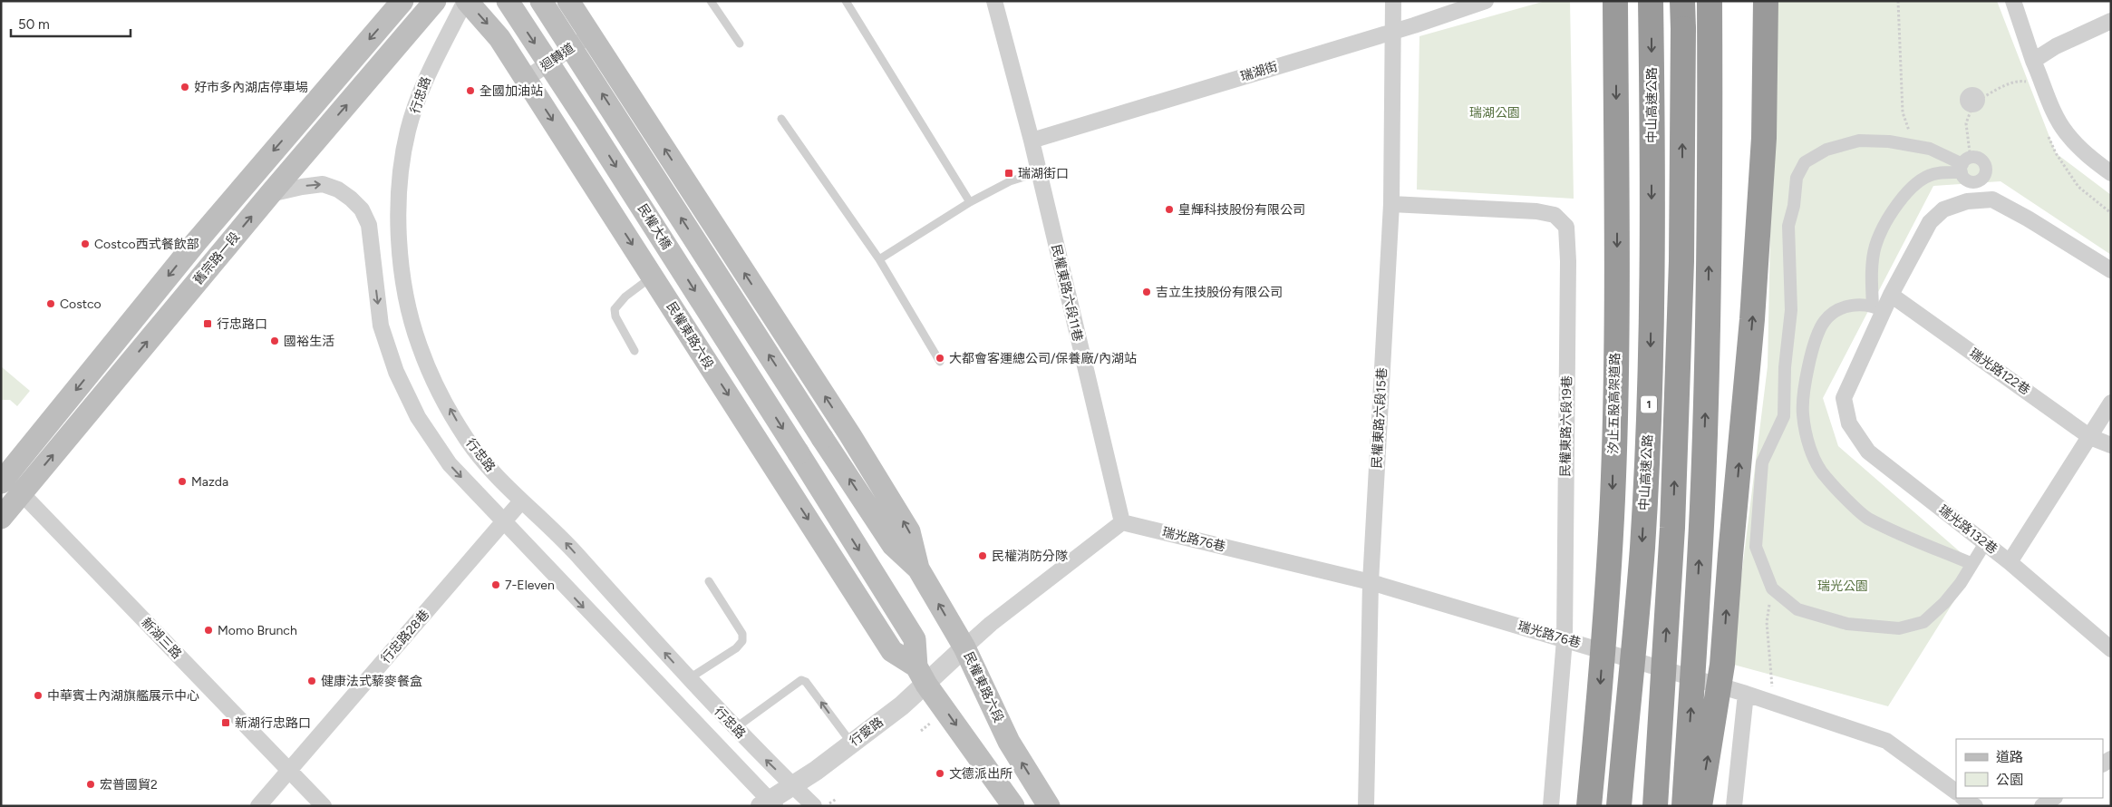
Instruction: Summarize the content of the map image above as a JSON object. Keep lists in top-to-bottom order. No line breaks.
{"streets":{"highway":["中山高速公路","汐止五股高架道路","1"],"main road":["民權大橋","舊宗路一段","民權東路六段"],"street":["迴轉道","瑞湖街","行忠路","民權東路六段11巷","瑞光路122巷","民權東路六段15巷","民權東路六段19巷","瑞光路132巷","瑞光路76巷","行忠路28巷","新湖三路","行愛路"]},"crossings":[["迴轉道","民權東路六段"],["瑞湖街","民權東路六段11巷"],["瑞湖街","民權東路六段15巷"],["行忠路","舊宗路一段"],["行忠路","民權東路六段"],["行忠路","行忠路28巷"],["行忠路","行愛路"],["民權大橋","民權東路六段"],["民權大橋","行愛路"],["舊宗路一段","新湖三路"],["民權東路六段11巷","瑞光路76巷"],["民權東路六段","行愛路"],["民權東路六段15巷","民權東路六段19巷"],["民權東路六段15巷","瑞光路76巷"],["民權東路六段19巷","瑞光路76巷"],["行忠路28巷","新湖三路"]],"one_way":["民權大橋"],"parks":["瑞湖公園","瑞光公園"],"places":{"other":["好市多內湖店停車場","全國加油站","皇輝科技股份有限公司","Costco西式餐飲部","吉立生技股份有限公司","Costco","國裕生活","大都會客運總公司/保養廠/內湖站","Mazda","民權消防分隊","7-Eleven","Momo Brunch","健康法式藜麥餐盒","中華賓士內湖旗艦展示中心","文德派出所","宏普國貿2"],"transit":["瑞湖街口","行忠路口","新湖行忠路口"]},"legend":["道路","公園"],"scale_bar":"50 m"}
